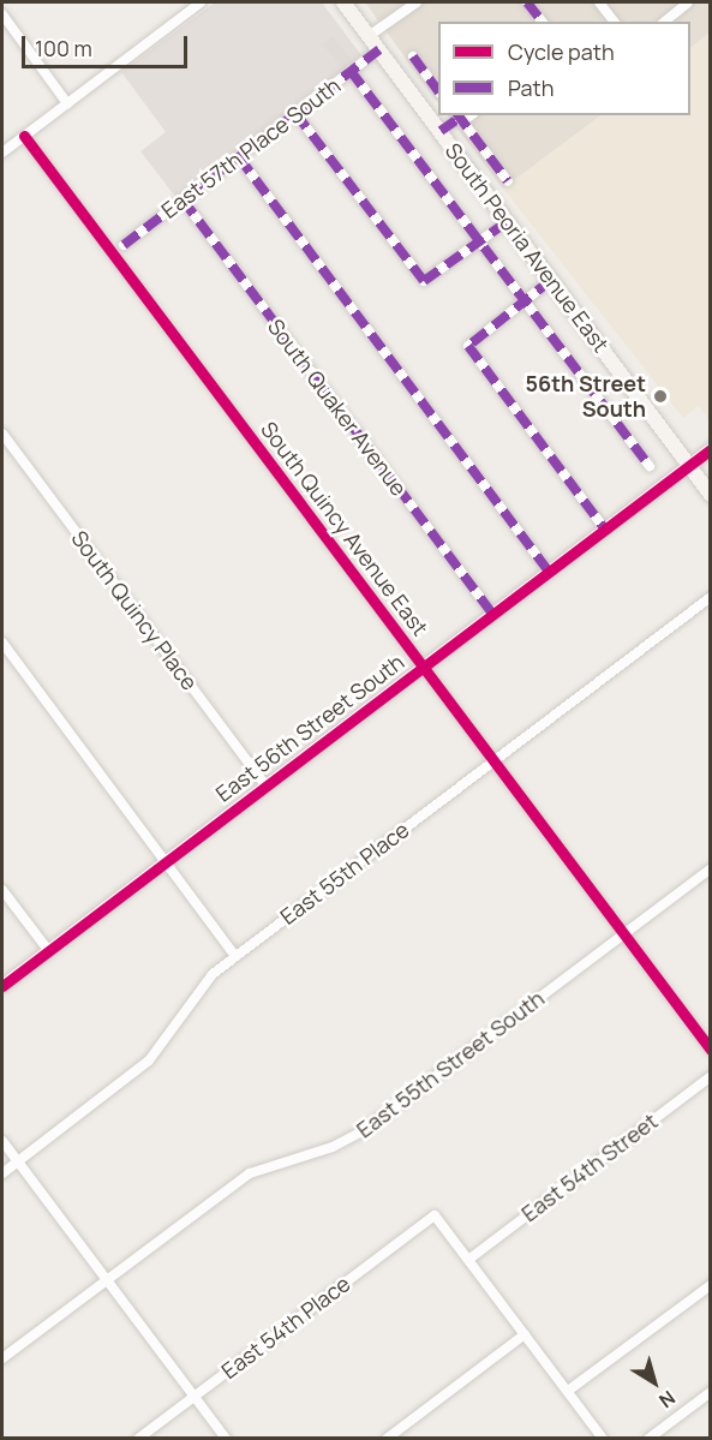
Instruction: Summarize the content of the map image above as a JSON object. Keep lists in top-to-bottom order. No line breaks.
{"streets":{"main road":["South Peoria Avenue East"],"street":["East 57th Place South","South Quaker Avenue","South Quincy Avenue East","South Quincy Place","East 56th Street South","East 55th Place","East 55th Street South","East 54th Street","East 54th Place"]},"crossings":[["East 57th Place South","South Peoria Avenue East"],["East 57th Place South","South Quaker Avenue"],["South Peoria Avenue East","East 56th Street South"],["South Quaker Avenue","East 56th Street South"],["South Quincy Avenue East","East 56th Street South"],["South Quincy Avenue East","East 55th Place"],["South Quincy Avenue East","East 55th Street South"],["South Quincy Place","East 56th Street South"],["East 54th Street","East 54th Place"]],"places":["56th Street South"],"legend":["Cycle path","Path"],"scale_bar":"100 m","north":"bottom right"}
